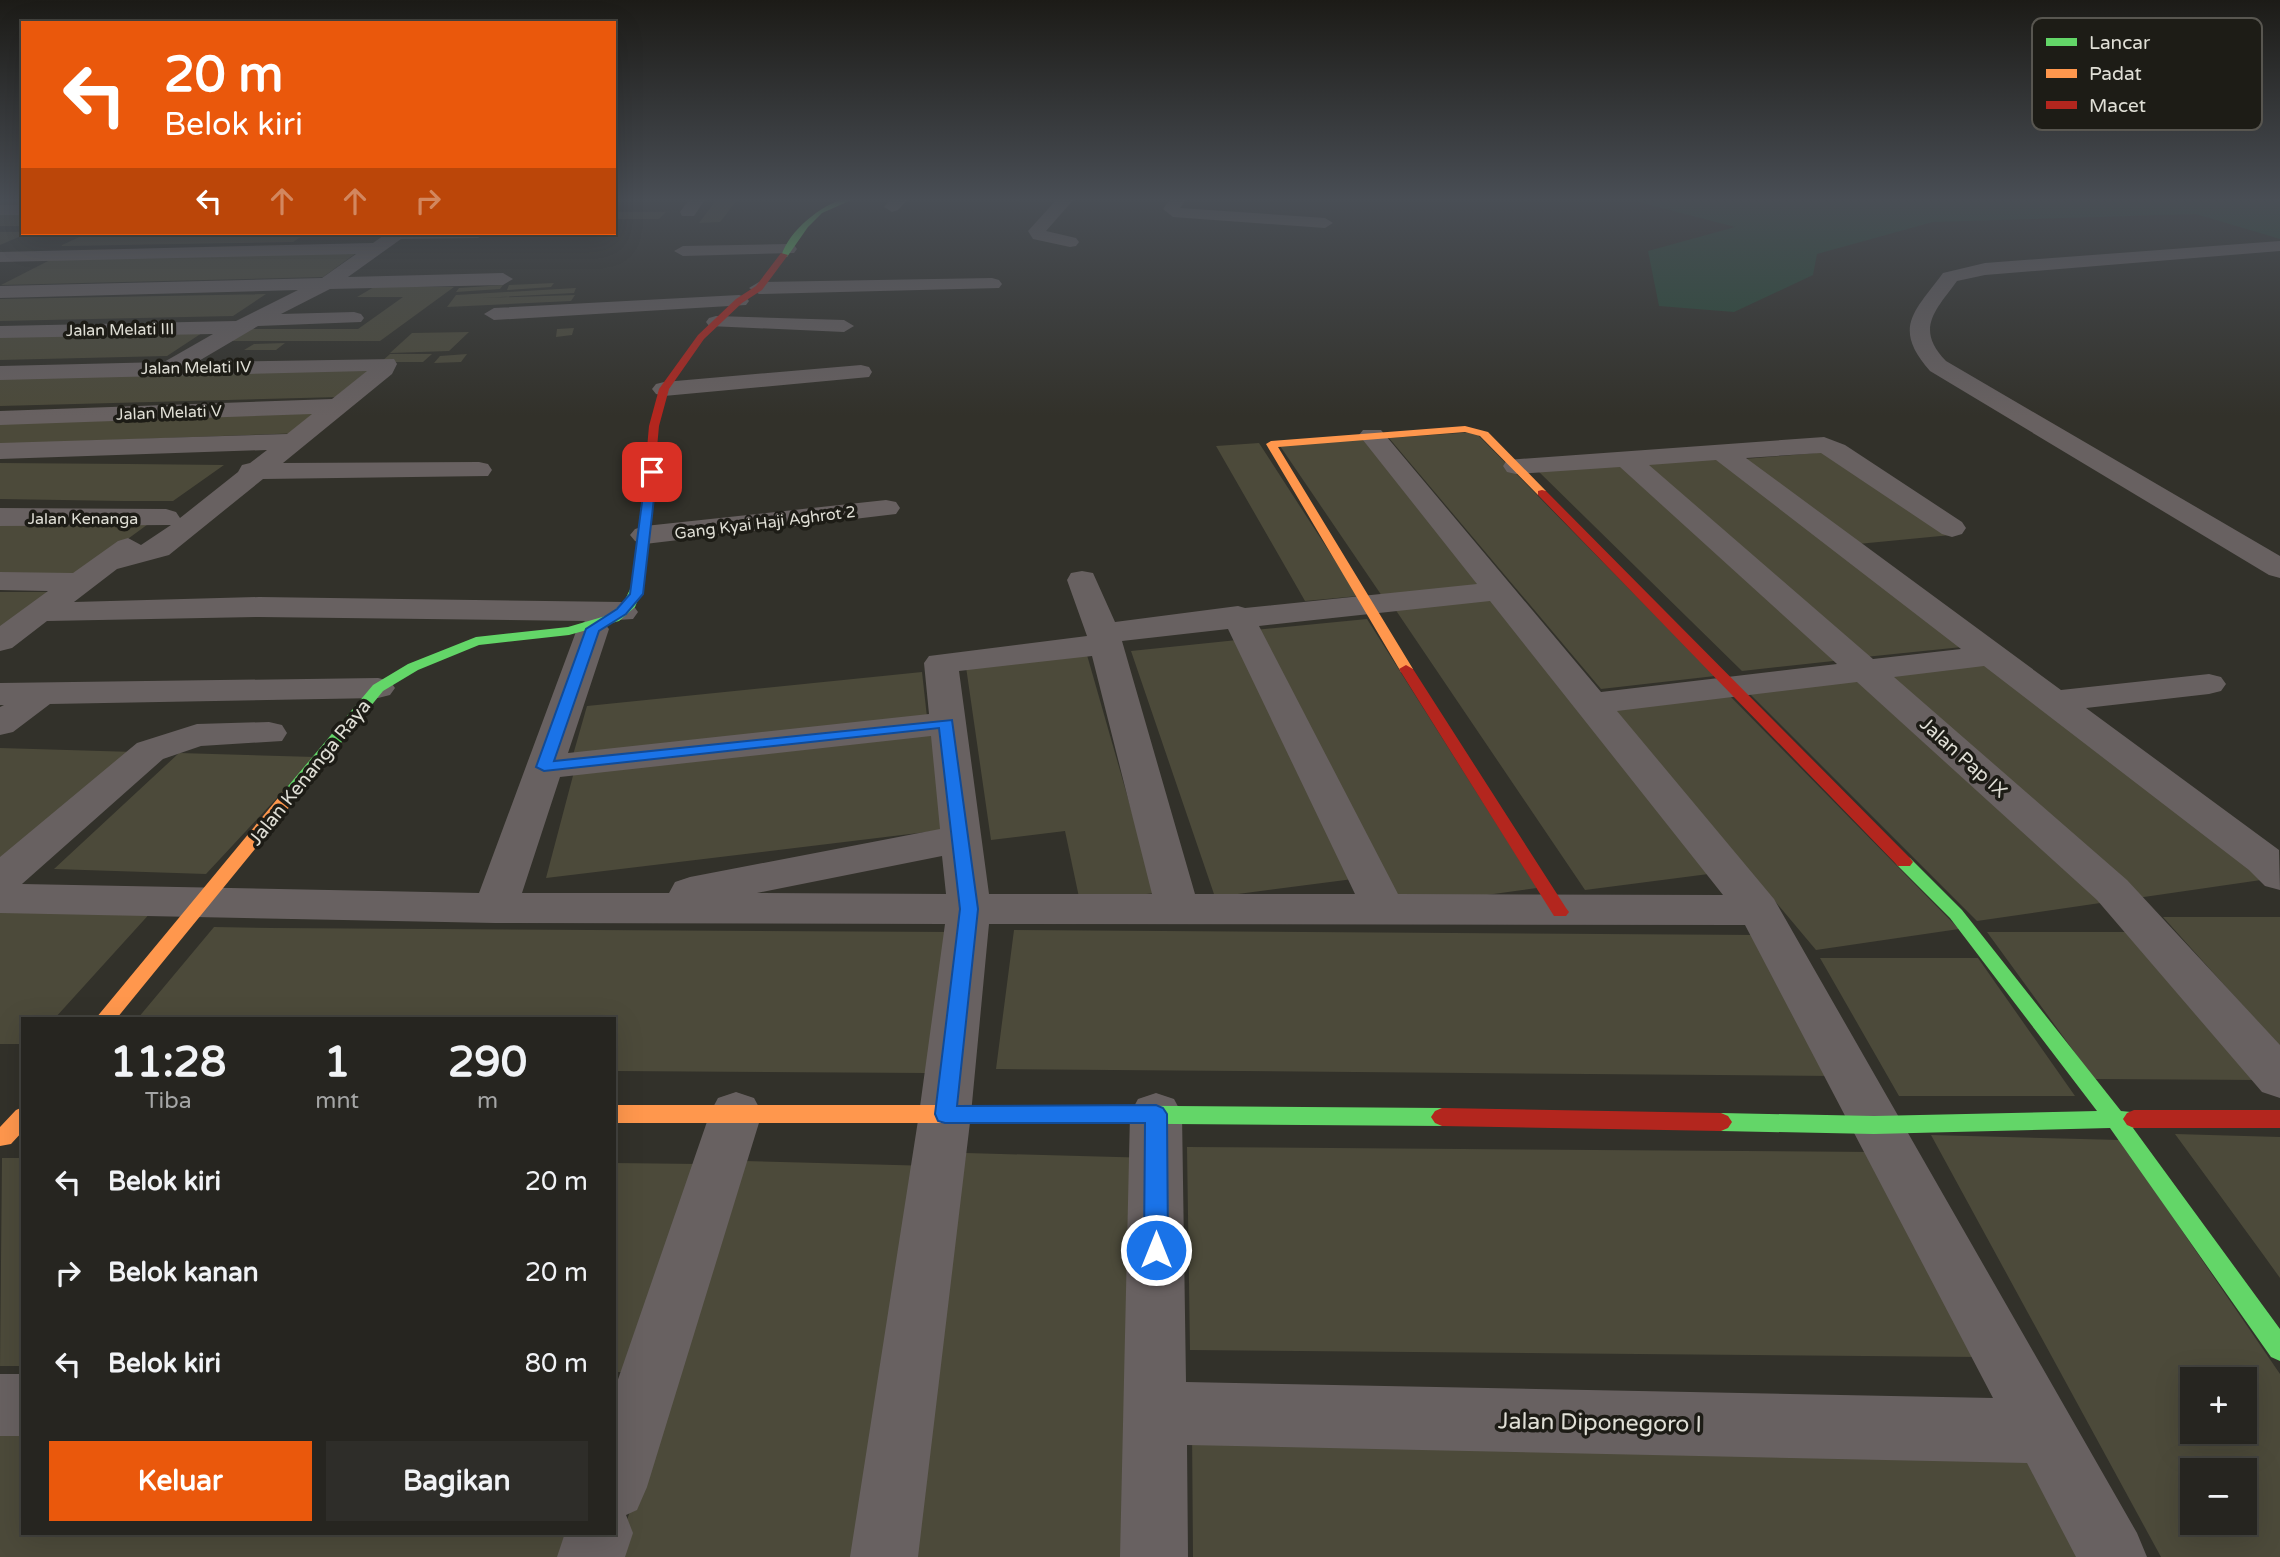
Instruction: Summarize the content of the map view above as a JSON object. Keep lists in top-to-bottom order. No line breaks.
{"streets":{"street":["Jalan Melati III","Jalan Melati IV","Jalan Melati V","Jalan Kenanga","Gang Kyai Haji Aghrot 2","Jalan Pap IX","Jalan Kenanga Raya","Jalan Diponegoro I"]},"crossings":[["Jalan Melati IV","Jalan Melati V"]],"legend":["Lancar","Padat","Macet"],"page":{"turn":["20 m","Belok kiri"],"eta":["11:28","Tiba","1","mnt","290","m"],"list":[{"name":"Belok kiri","value":"20 m"},{"name":"Belok kanan","value":"20 m"},{"name":"Belok kiri","value":"80 m"}],"map_buttons":["+","−"],"buttons":["Keluar","Bagikan"]}}
